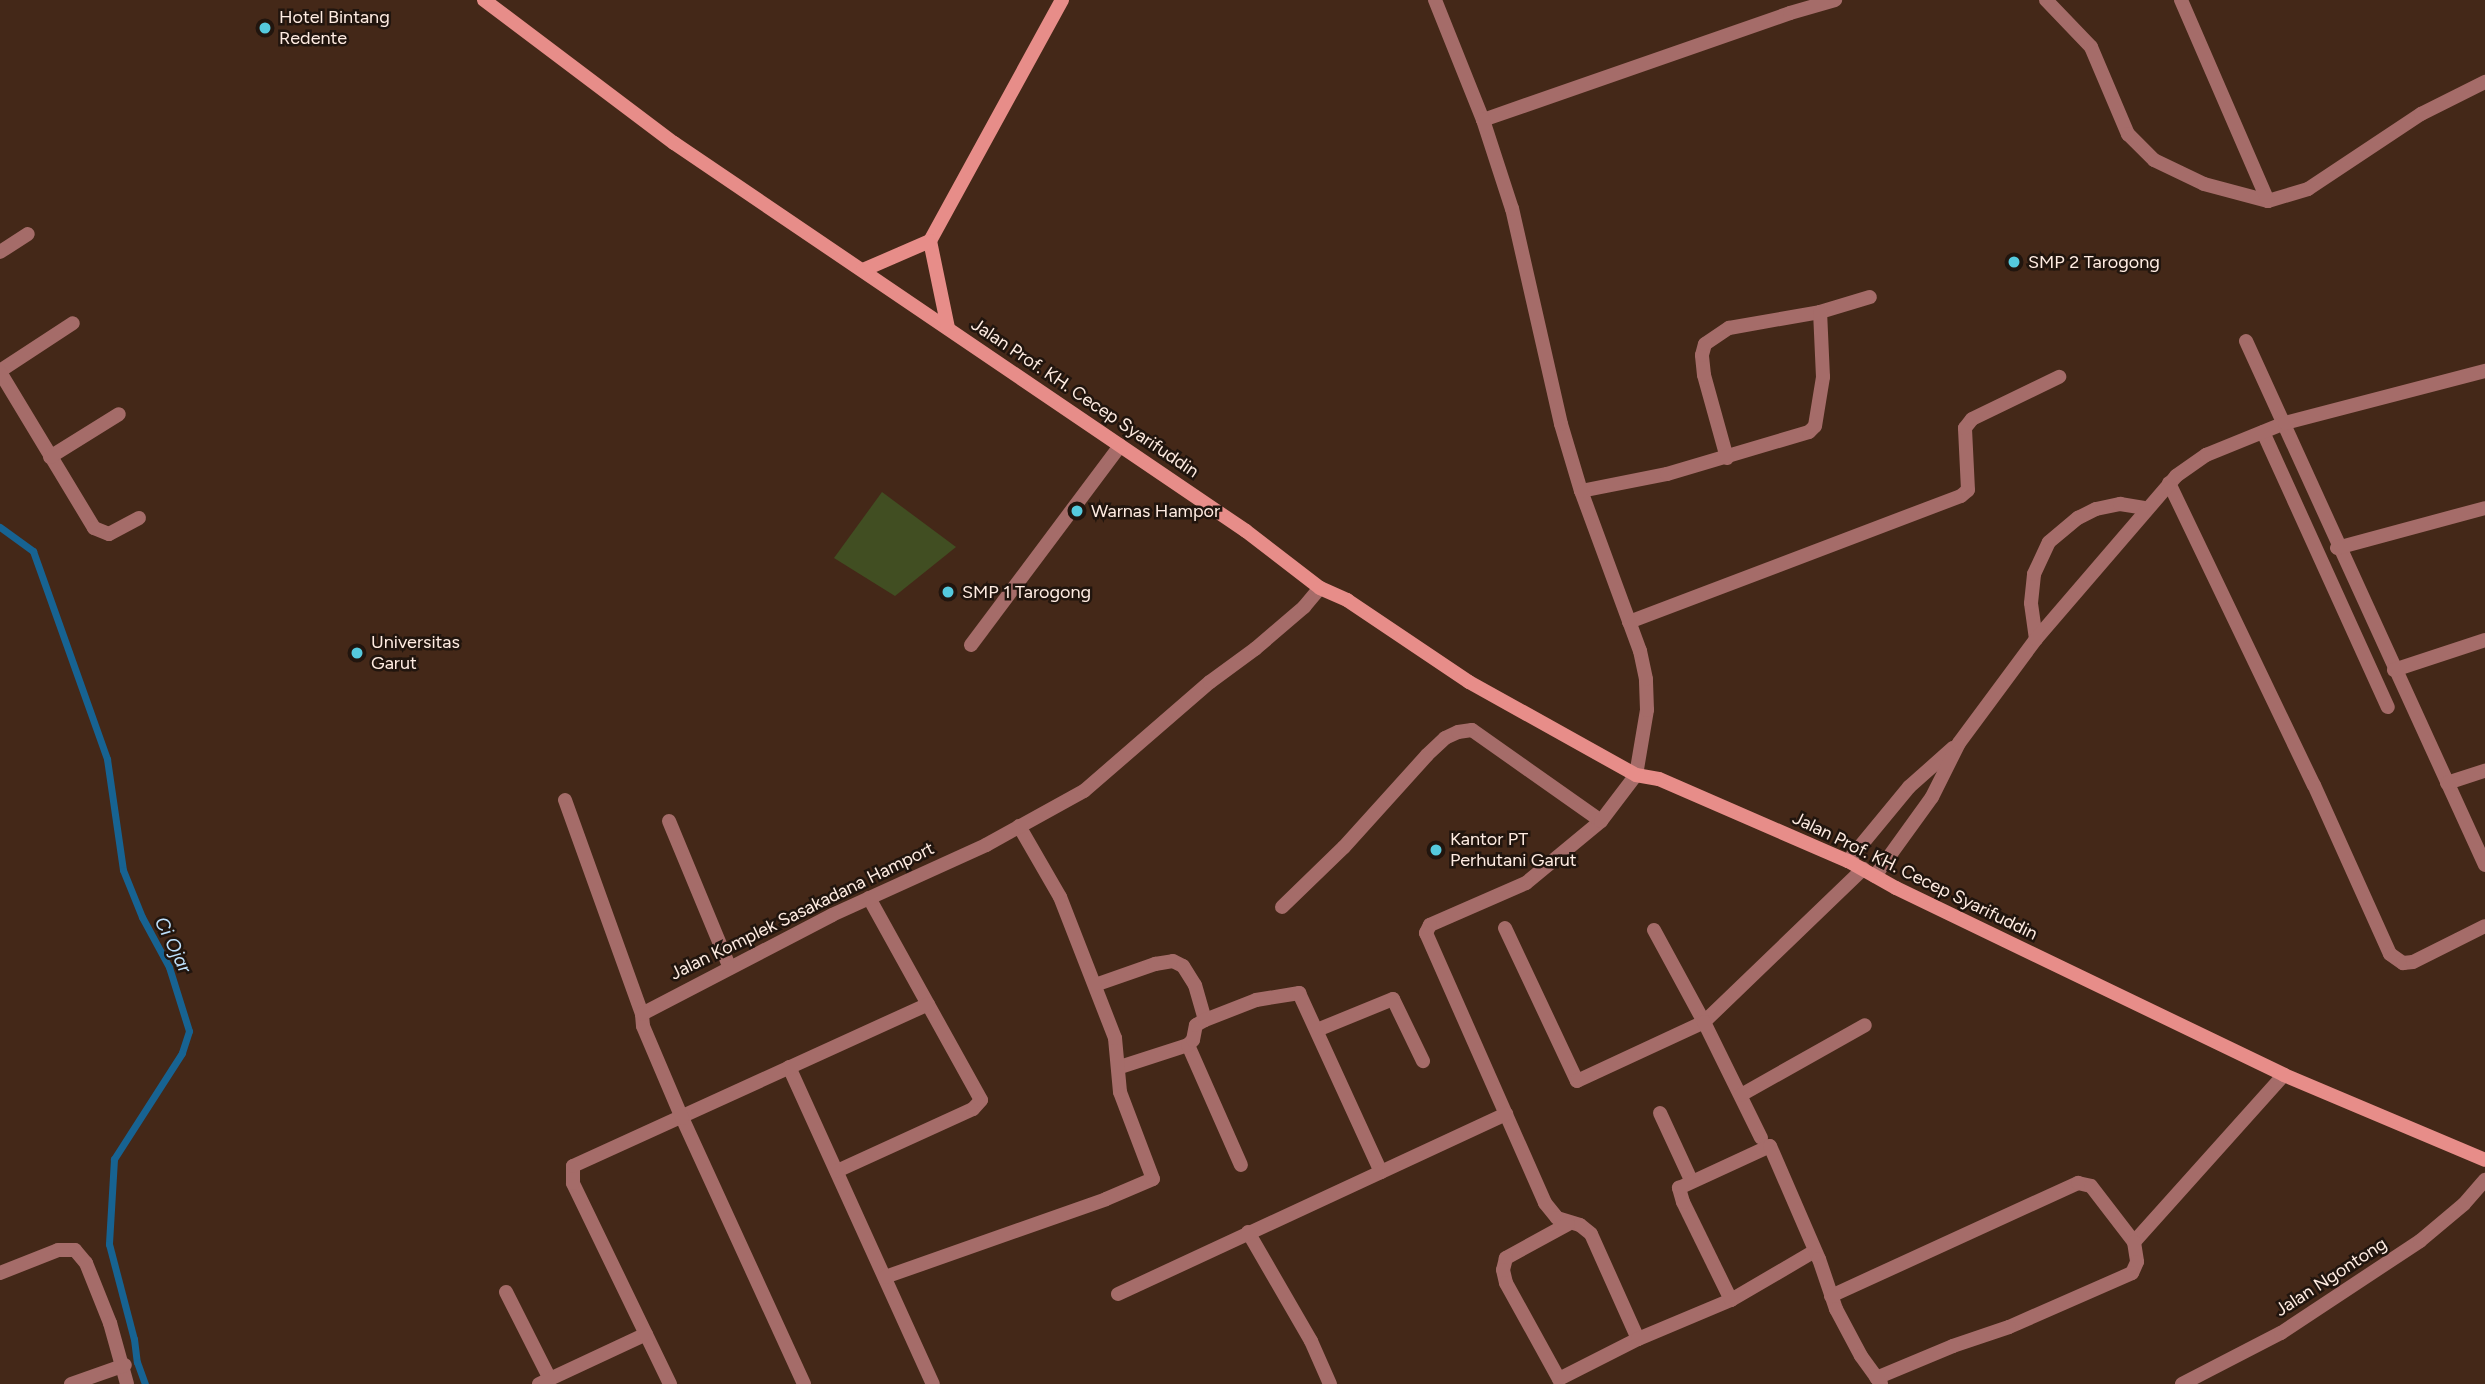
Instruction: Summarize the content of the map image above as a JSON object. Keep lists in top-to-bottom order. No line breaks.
{"streets":{"main road":["Jalan Prof. KH. Cecep Syarifuddin"],"street":["Jalan Komplek Sasakadana Hamport","Jalan Ngontong"]},"crossings":[["Jalan Prof. KH. Cecep Syarifuddin","Jalan Komplek Sasakadana Hamport"]],"water":["Ci Ojar"],"places":["Hotel Bintang Redente","SMP 2 Tarogong","Warnas Hampor","SMP 1 Tarogong","Universitas Garut","Kantor PT Perhutani Garut"]}
